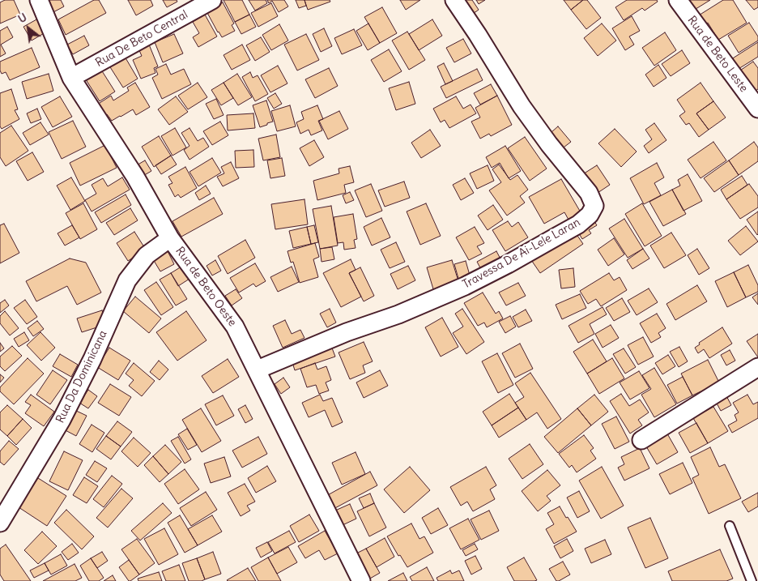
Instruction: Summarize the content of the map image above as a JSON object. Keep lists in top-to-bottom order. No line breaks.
{"streets":{"street":["Rua De Beto Central","Rua de Beto Leste","Travessa De Ai-Lele Laran","Rua de Beto Oeste","Rua Da Dominicana"]},"crossings":[["Rua De Beto Central","Rua de Beto Oeste"],["Travessa De Ai-Lele Laran","Rua de Beto Oeste"],["Rua de Beto Oeste","Rua Da Dominicana"]],"north":"top left"}
